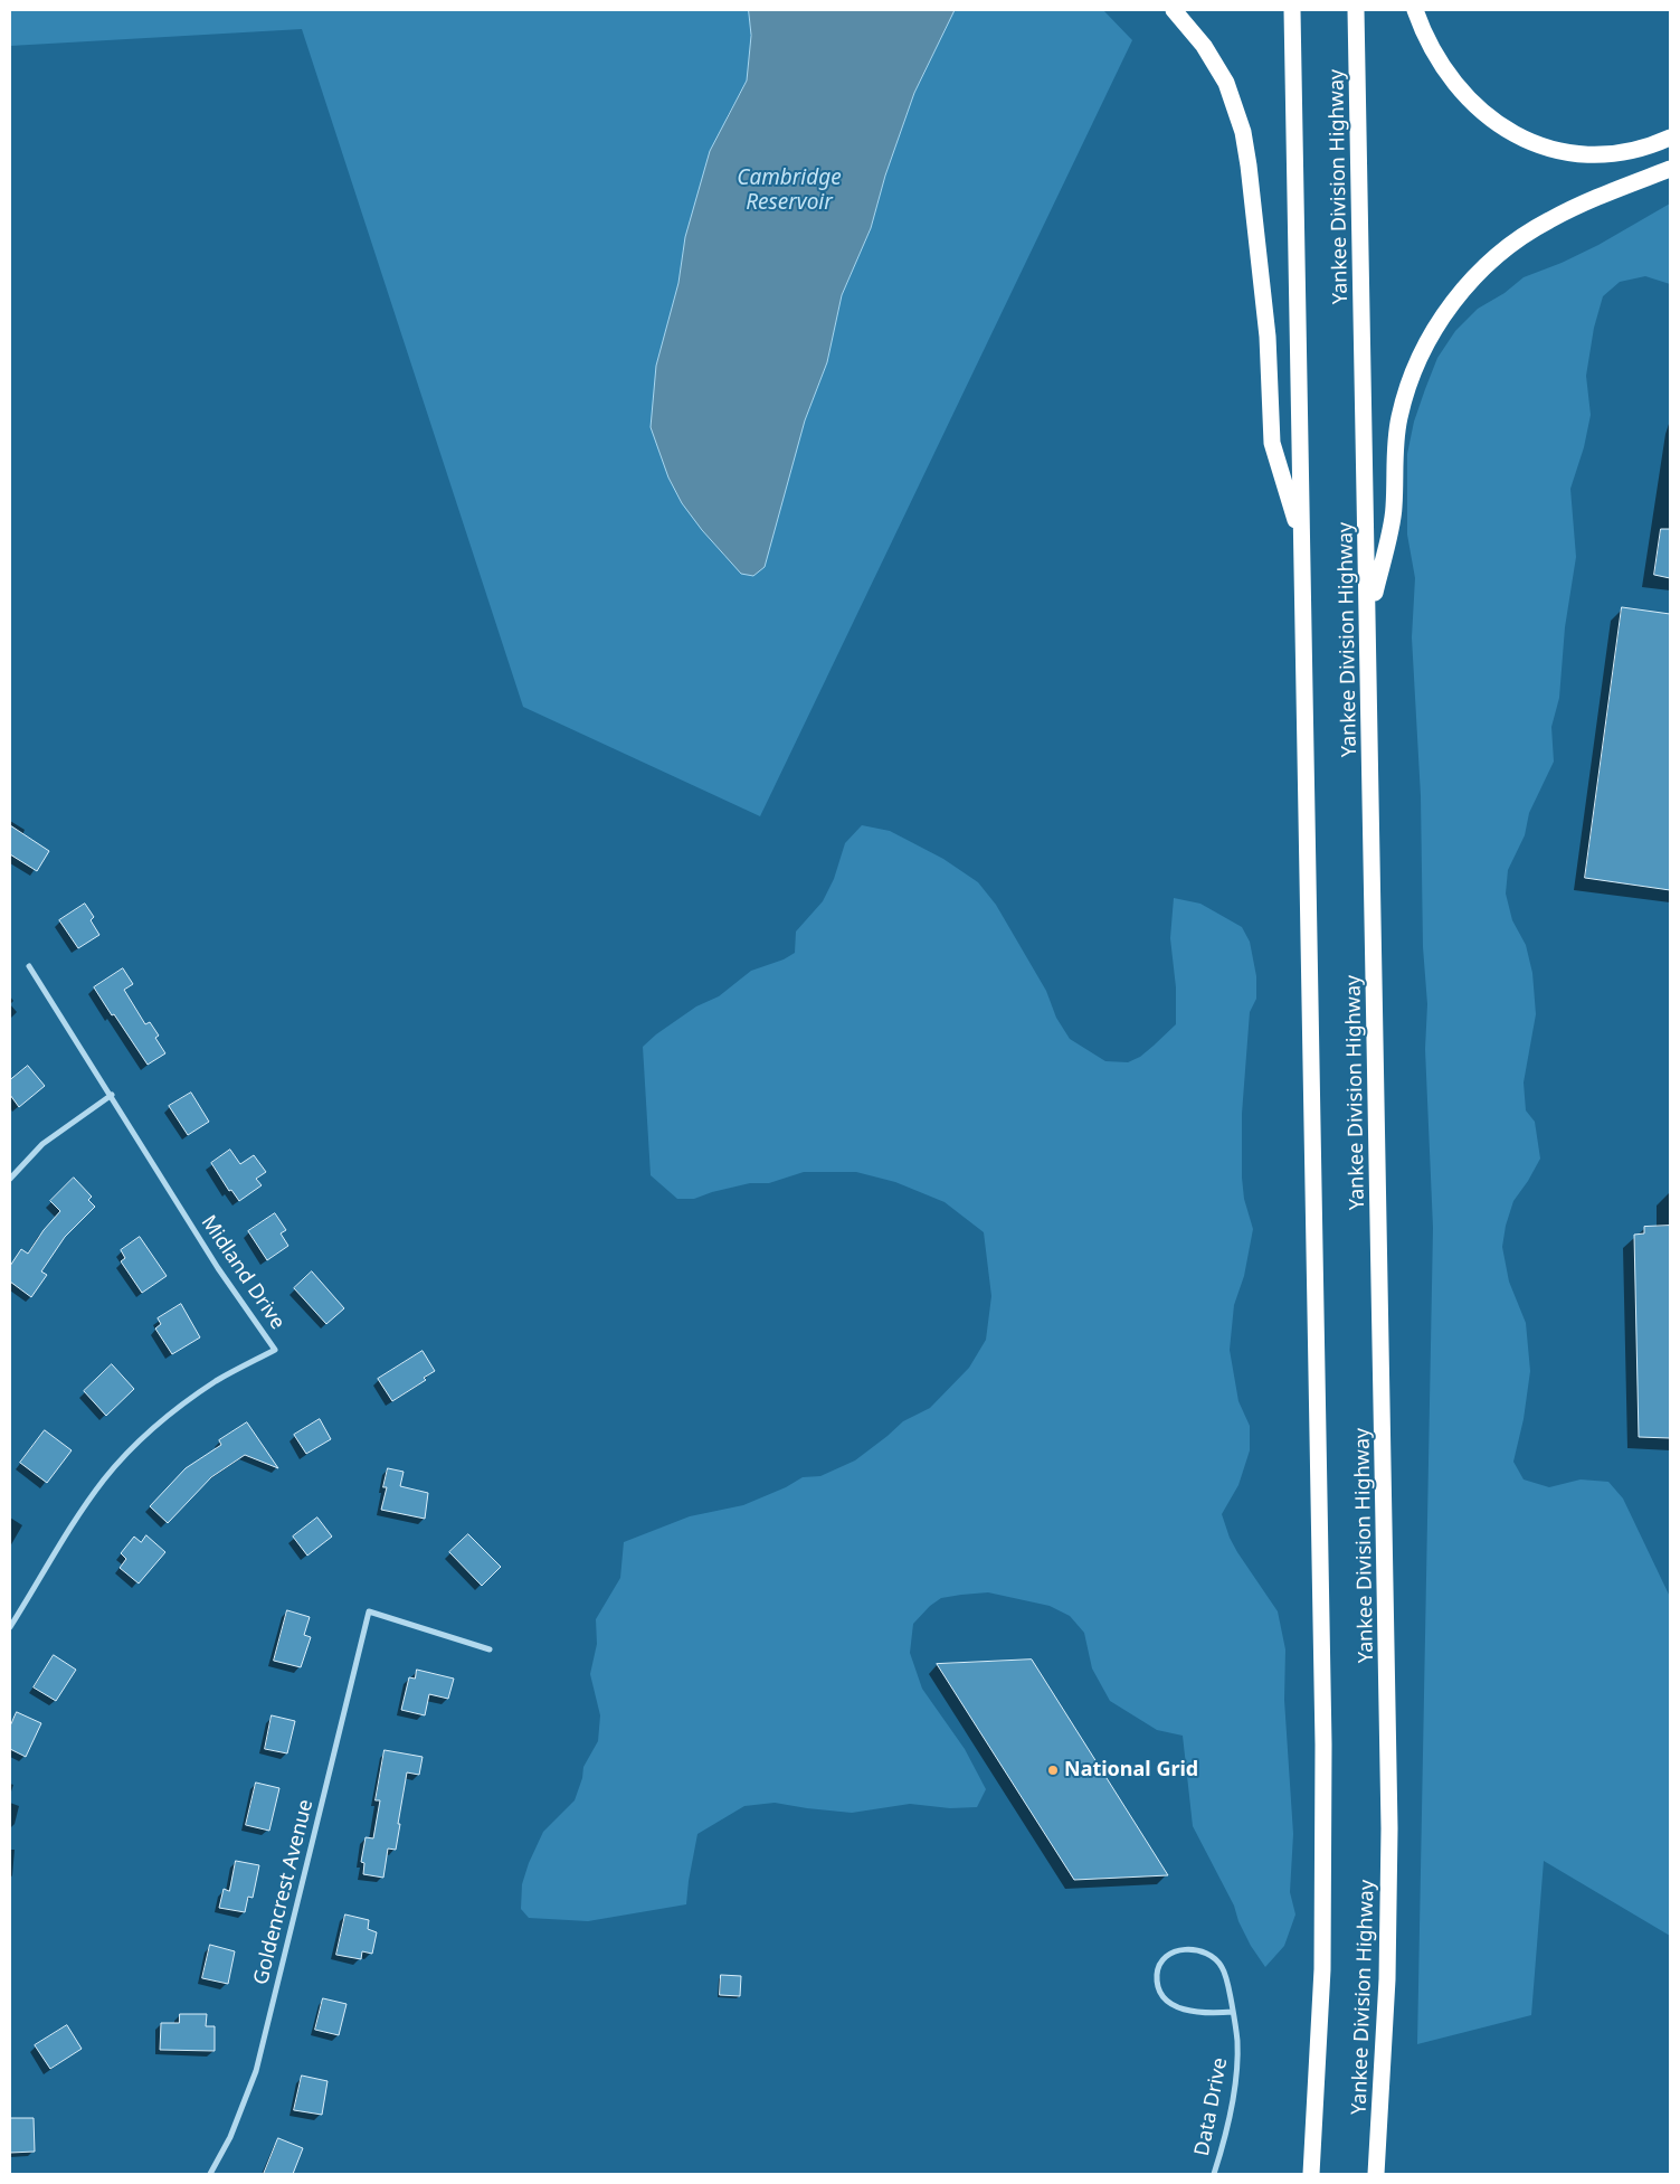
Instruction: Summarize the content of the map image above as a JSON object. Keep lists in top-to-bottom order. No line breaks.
{"streets":{"highway":["Yankee Division Highway"],"street":["Midland Drive","Goldencrest Avenue","Data Drive"]},"water":["Cambridge Reservoir"],"places":["National Grid"]}
